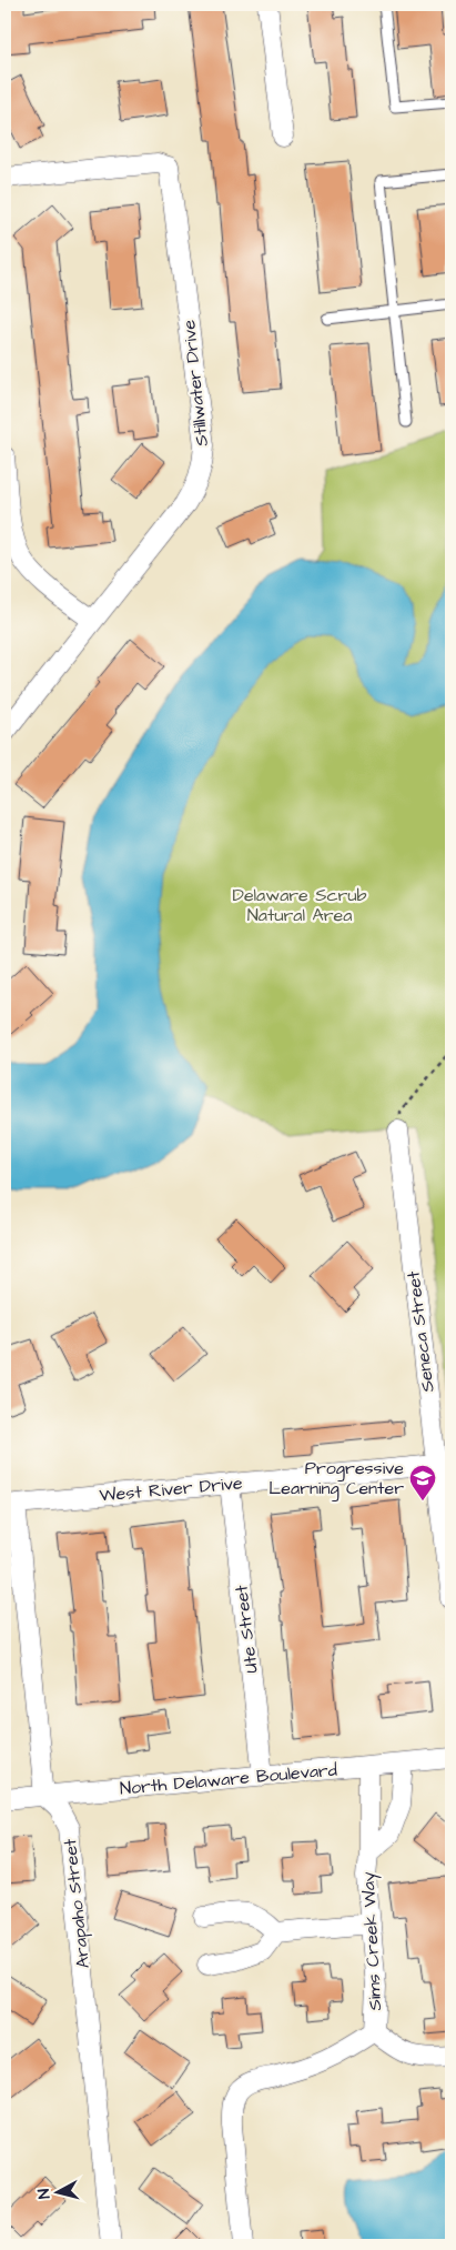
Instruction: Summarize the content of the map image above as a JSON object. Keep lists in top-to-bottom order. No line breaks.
{"streets":{"street":["Stillwater Drive","Seneca Street","West River Drive","Ute Street","North Delaware Boulevard","Arapaho Street","Sims Creek Way"]},"crossings":[["Seneca Street","West River Drive"],["West River Drive","Ute Street"],["Ute Street","North Delaware Boulevard"],["North Delaware Boulevard","Arapaho Street"],["North Delaware Boulevard","Sims Creek Way"]],"parks":["Delaware Scrub Natural Area"],"places":{"school or university":["Progressive Learning Center"]},"north":"left"}
